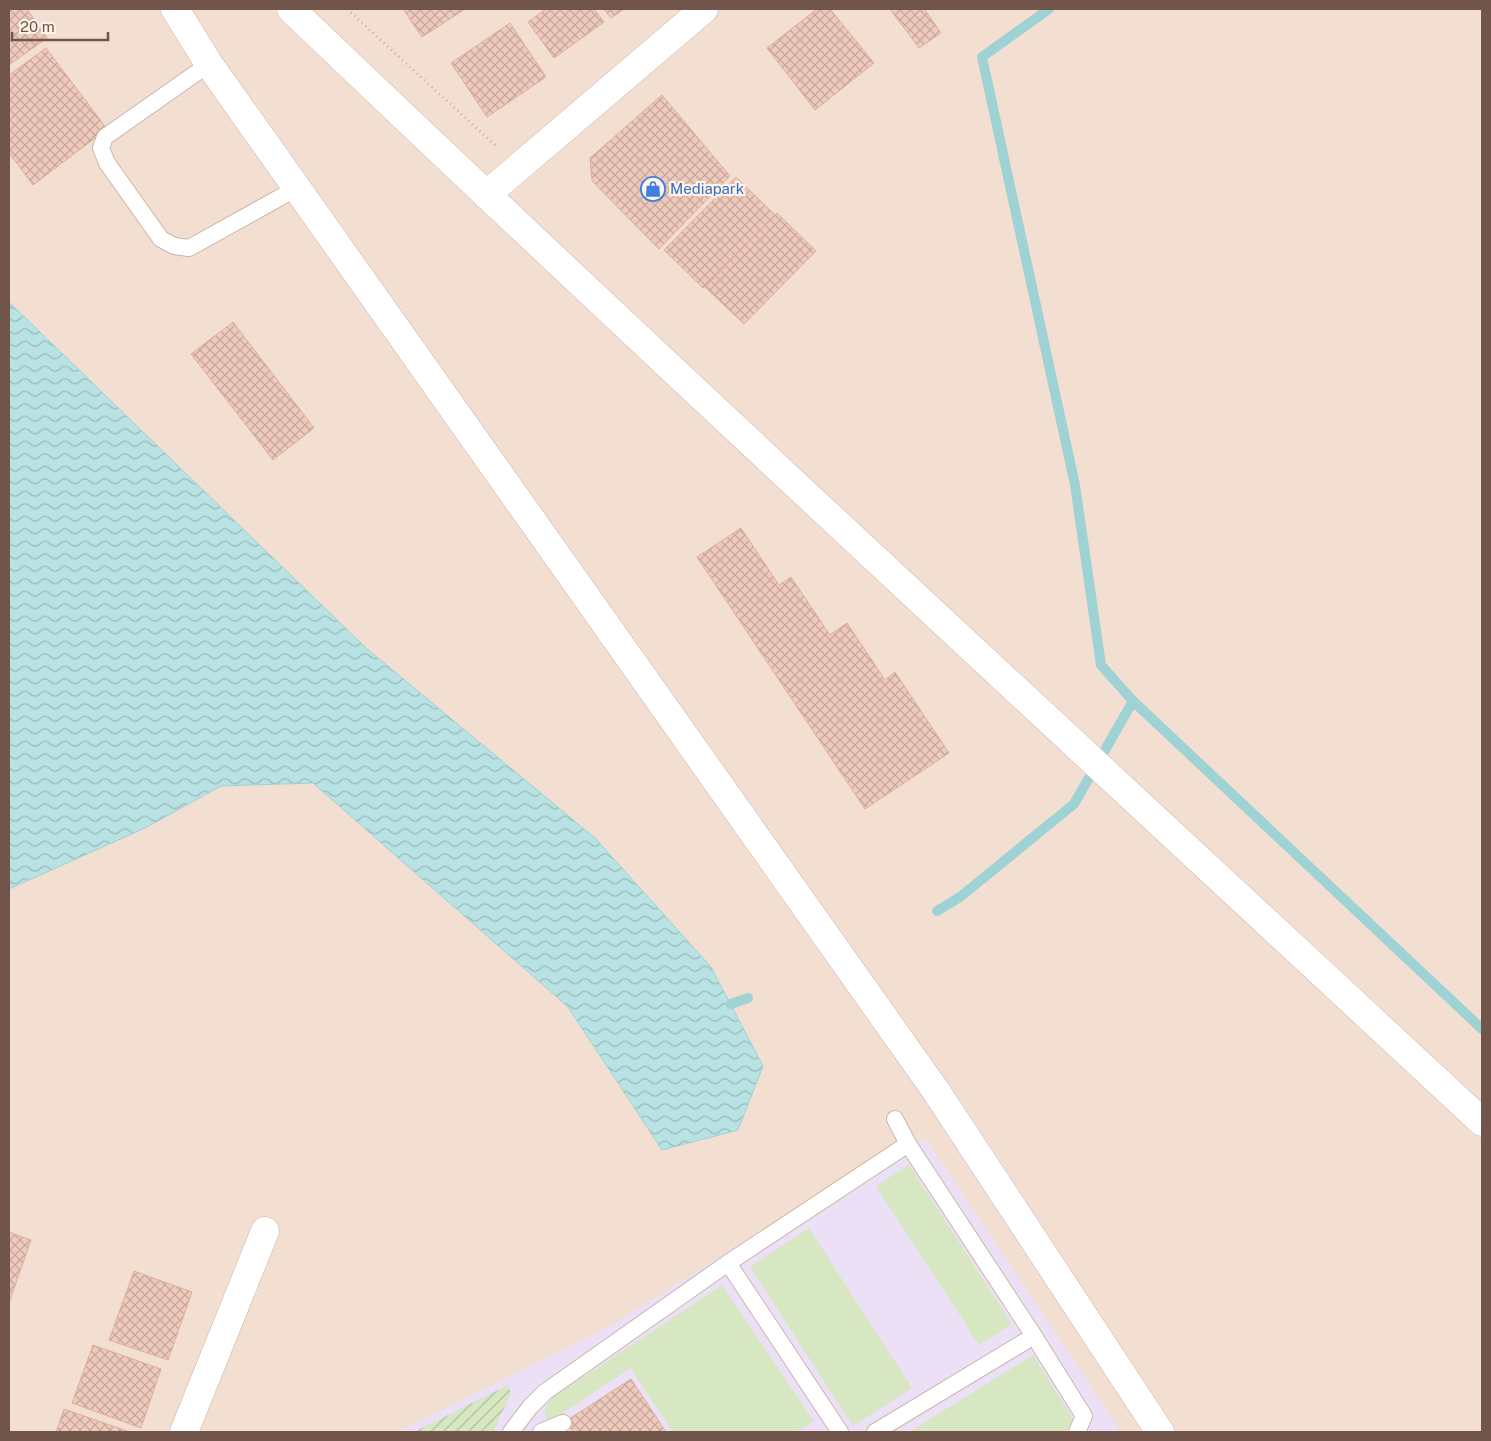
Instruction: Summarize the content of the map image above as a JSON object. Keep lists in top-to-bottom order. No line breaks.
{"places":{"shop":["Mediapark"]},"scale_bar":"20 m"}
